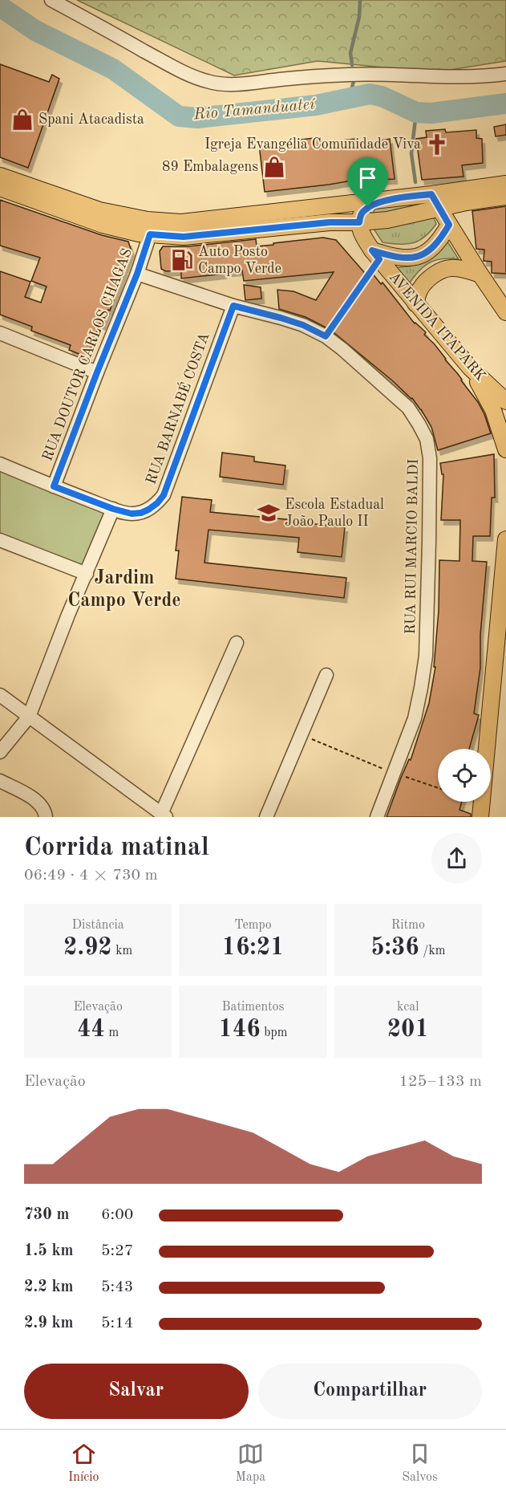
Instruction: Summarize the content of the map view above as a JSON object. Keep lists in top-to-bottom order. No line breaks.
{"streets":{"main road":["AVENIDA ITAPARK"],"street":["RUA DOUTOR CARLOS CHAGAS","RUA BARNABÉ COSTA","RUA RUI MARCIO BALDI"]},"crossings":[["RUA DOUTOR CARLOS CHAGAS","RUA BARNABÉ COSTA"],["RUA DOUTOR CARLOS CHAGAS","RUA RUI MARCIO BALDI"],["RUA BARNABÉ COSTA","RUA RUI MARCIO BALDI"]],"districts":["Jardim Campo Verde"],"water":["Rio Tamanduateí"],"places":{"shop":["Spani Atacadista","89 Embalagens"],"church":["Igreja Evangélia Comunidade Viva"],"fuel station":["Auto Posto Campo Verde"],"school or university":["Escola Estadual João Paulo II"]},"page":{"heading":["Corrida matinal","06:49 · 4 × 730 m"],"stats":[["Distância","2.92 km"],["Tempo","16:21"],["Ritmo","5:36 /km"],["Elevação","44 m"],["Batimentos","146 bpm"],["kcal","201"]],"chart":["Elevação","125–133 m"],"list":[{"name":"730 m","note":"6:00"},{"name":"1.5 km","note":"5:27"},{"name":"2.2 km","note":"5:43"},{"name":"2.9 km","note":"5:14"}],"buttons":["Salvar","Compartilhar"],"tabs":["Início","Mapa","Salvos"]}}
